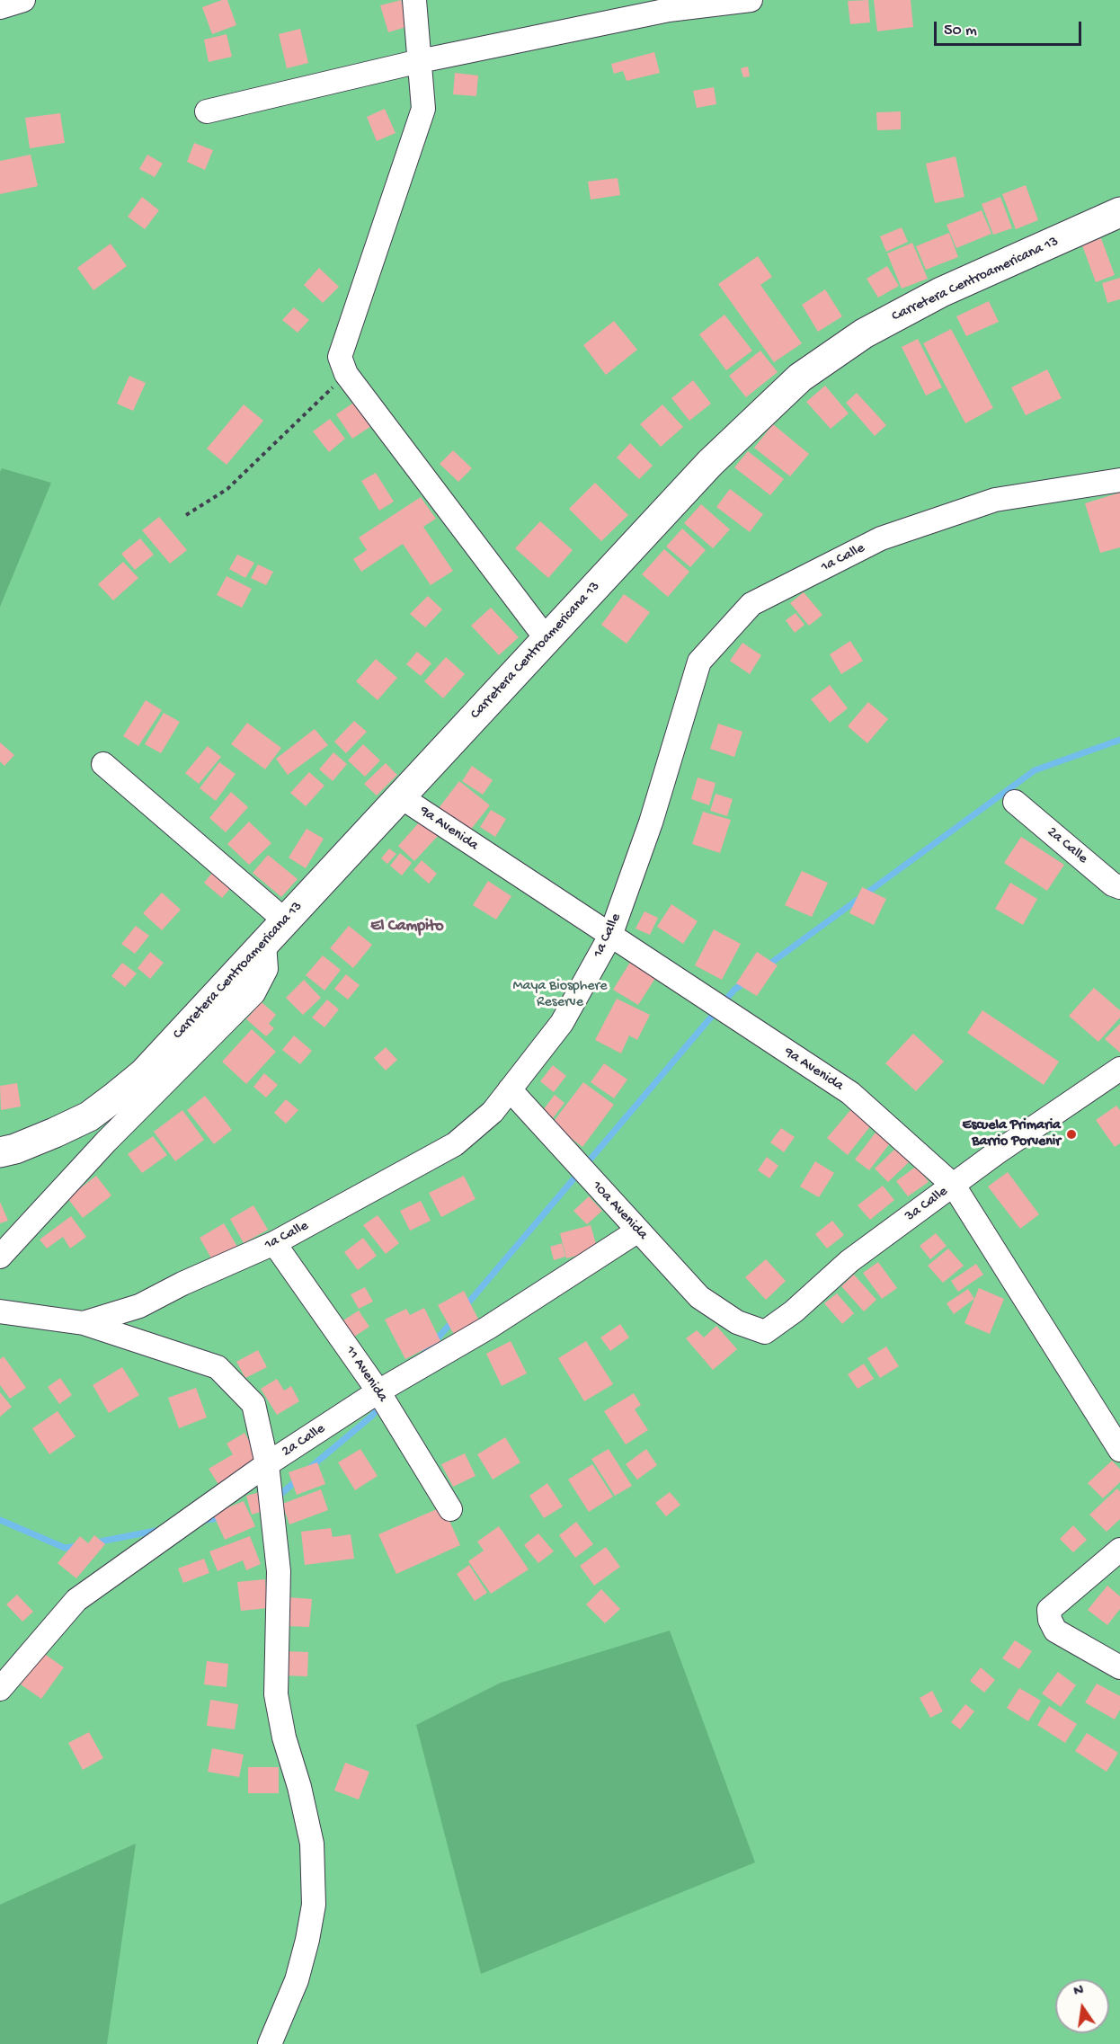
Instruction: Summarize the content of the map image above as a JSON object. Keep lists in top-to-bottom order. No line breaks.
{"streets":{"highway":["Carretera Centroamericana 13"],"street":["1a Calle","9a Avenida","2a Calle","3a Calle","10a Avenida","11 Avenida"]},"crossings":[["Carretera Centroamericana 13","9a Avenida"],["1a Calle","9a Avenida"],["1a Calle","10a Avenida"],["1a Calle","11 Avenida"],["9a Avenida","3a Calle"],["2a Calle","10a Avenida"],["2a Calle","11 Avenida"],["3a Calle","10a Avenida"]],"districts":["El Campito"],"parks":["Maya Biosphere Reserve"],"places":["Escuela Primaria Barrio Porvenir"],"scale_bar":"50 m","north":"top"}
